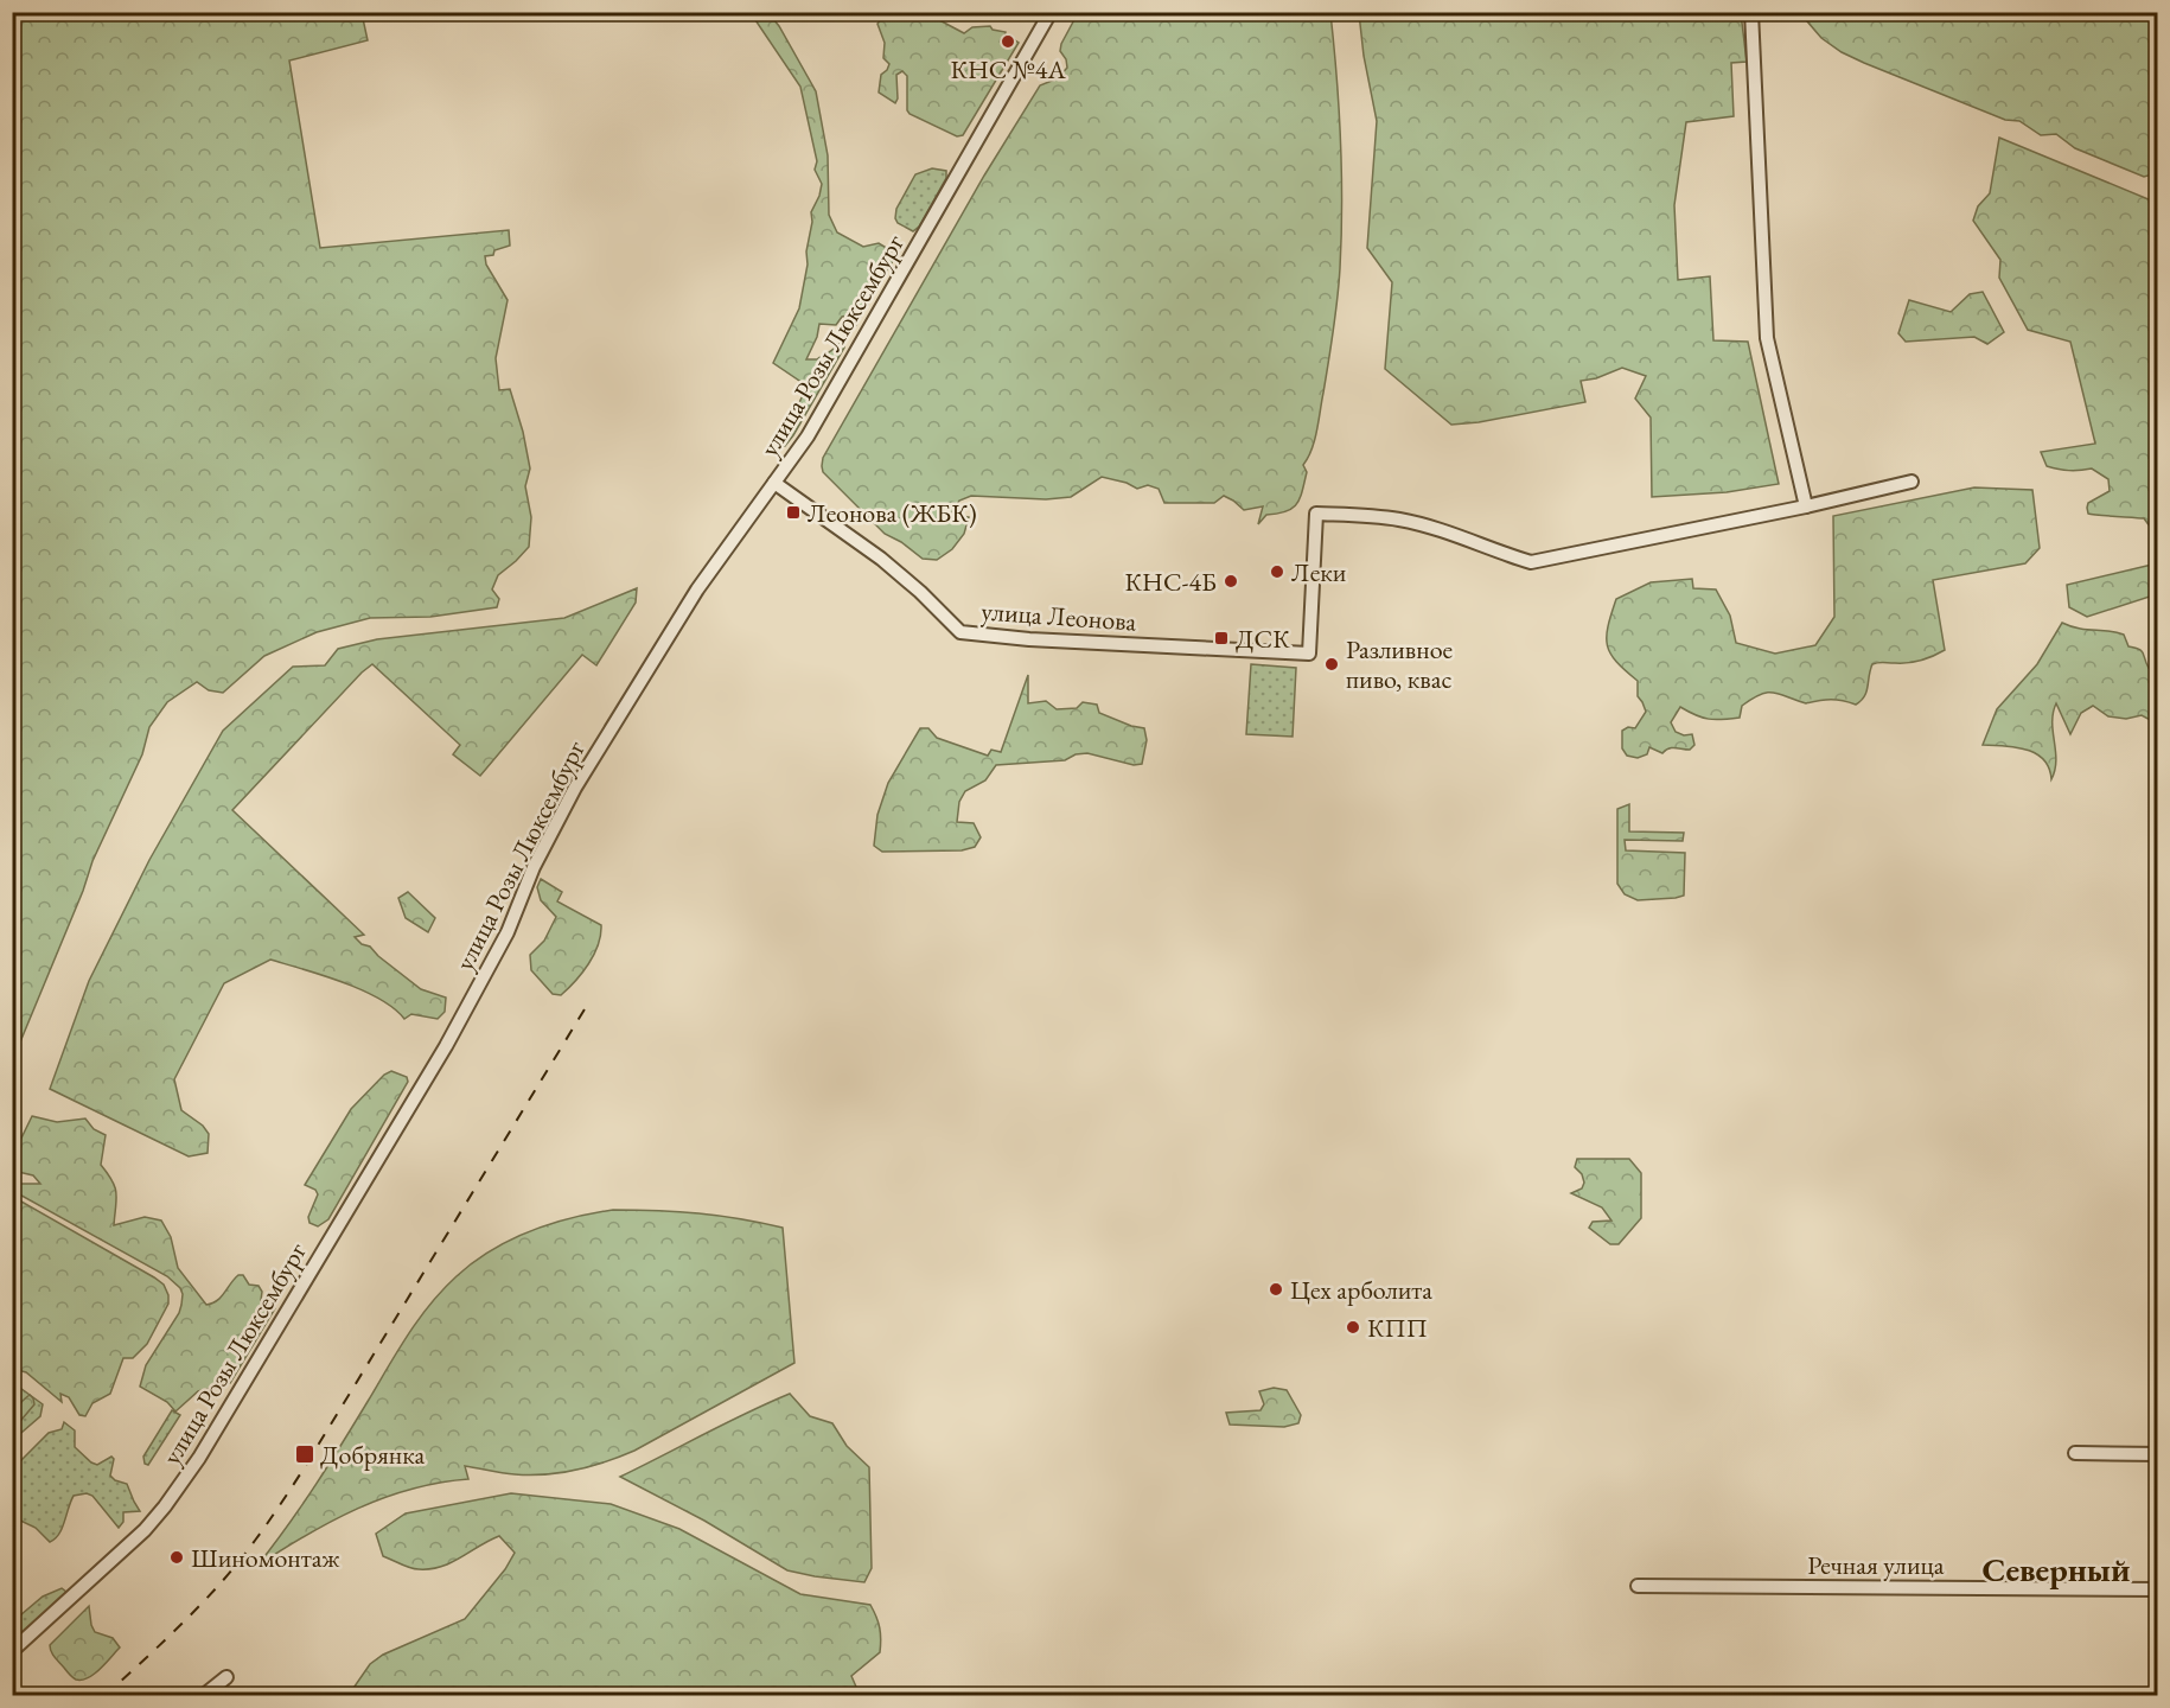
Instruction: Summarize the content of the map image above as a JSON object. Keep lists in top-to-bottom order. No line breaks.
{"streets":{"street":["улица Розы Люксембург","улица Леонова","Речная улица"]},"crossings":[["улица Розы Люксембург","улица Леонова"]],"districts":["Северный"],"places":{"other":["КНС №4А","Леки","КНС-4Б","Разливное пиво, квас","Цех арболита","КПП","Шинoмонтаж"],"transit":["Леонова (ЖБК)","ДСК","Добрянка"]}}
